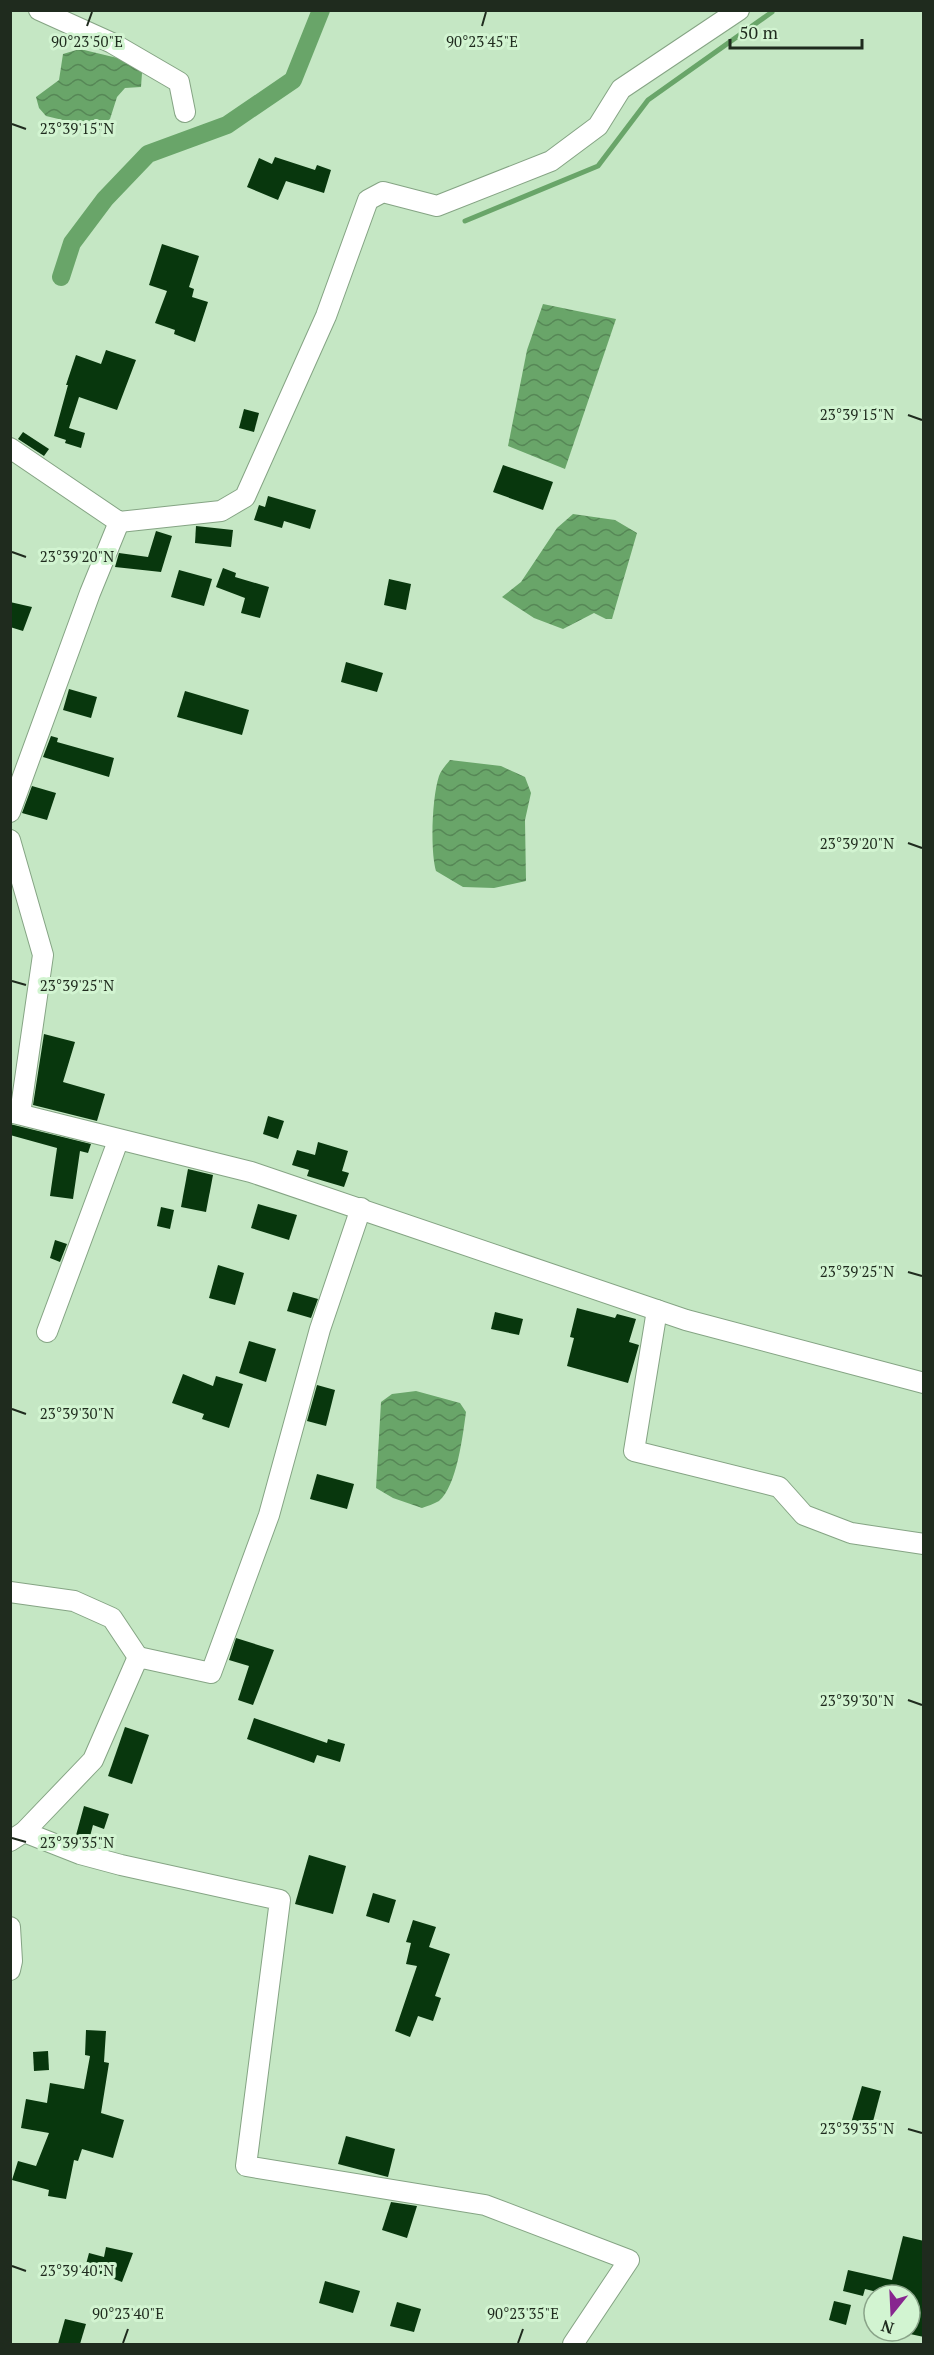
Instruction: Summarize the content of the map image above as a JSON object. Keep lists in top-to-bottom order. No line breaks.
{"scale_bar":"50 m","north":"bottom","coordinates":["90°23'50\"E","90°23'45\"E","23°39'15\"N","23°39'20\"N","23°39'25\"N","23°39'30\"N","23°39'35\"N","23°39'40\"N","90°23'40\"E","90°23'35\"E"]}
